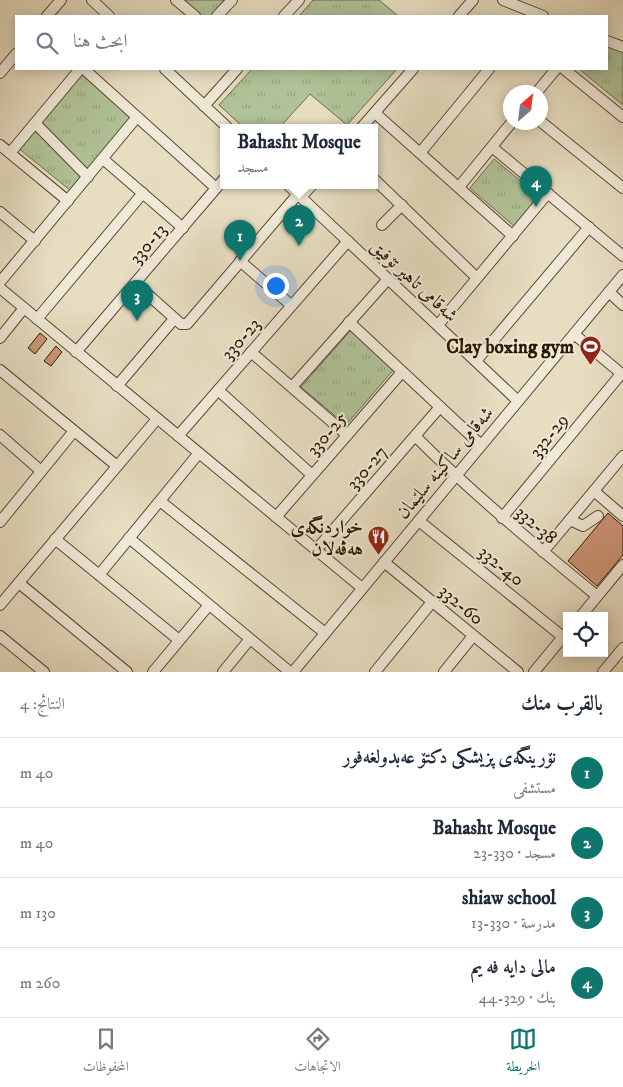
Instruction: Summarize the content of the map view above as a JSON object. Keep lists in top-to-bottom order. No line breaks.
{"streets":{"street":["330-13","شەقامی تاهیر تۆفیق","330-23","330-25","332-29","شەقامی ساکینە سلێمان","330-27","332-38","332-40","332-60"]},"crossings":[["شەقامی تاهیر تۆفیق","330-23"],["شەقامی تاهیر تۆفیق","شەقامی ساکینە سلێمان"],["332-29","332-38"],["شەقامی ساکینە سلێمان","332-38"],["شەقامی ساکینە سلێمان","332-40"],["شەقامی ساکینە سلێمان","332-60"],["330-27","332-38"]],"places":{"sports":["Clay boxing gym"],"restaurant":["خواردنگەی هەڤەلان"]},"north":"top right","page":{"search":"ابحث هنا","popup":["Bahasht Mosque","مسجد"],"pins":["4","2","1","3"],"heading":["بالقرب منك","النتائج: 4"],"list":[{"mark":"1","name":"نۆرینگەی پزیشکی دکتۆ عەبدولغەفور","note":"مستشفى","value":"40 m"},{"mark":"2","name":"Bahasht Mosque","note":"مسجد · 330-23","value":"40 m"},{"mark":"3","name":"shiaw school","note":"مدرسة · 330-13","value":"130 m"},{"mark":"4","name":"مالى دايه فه يم","note":"بنك · 329-44","value":"260 m"}],"nav":["الخريطة","الاتجاهات","المحفوظات"]}}
